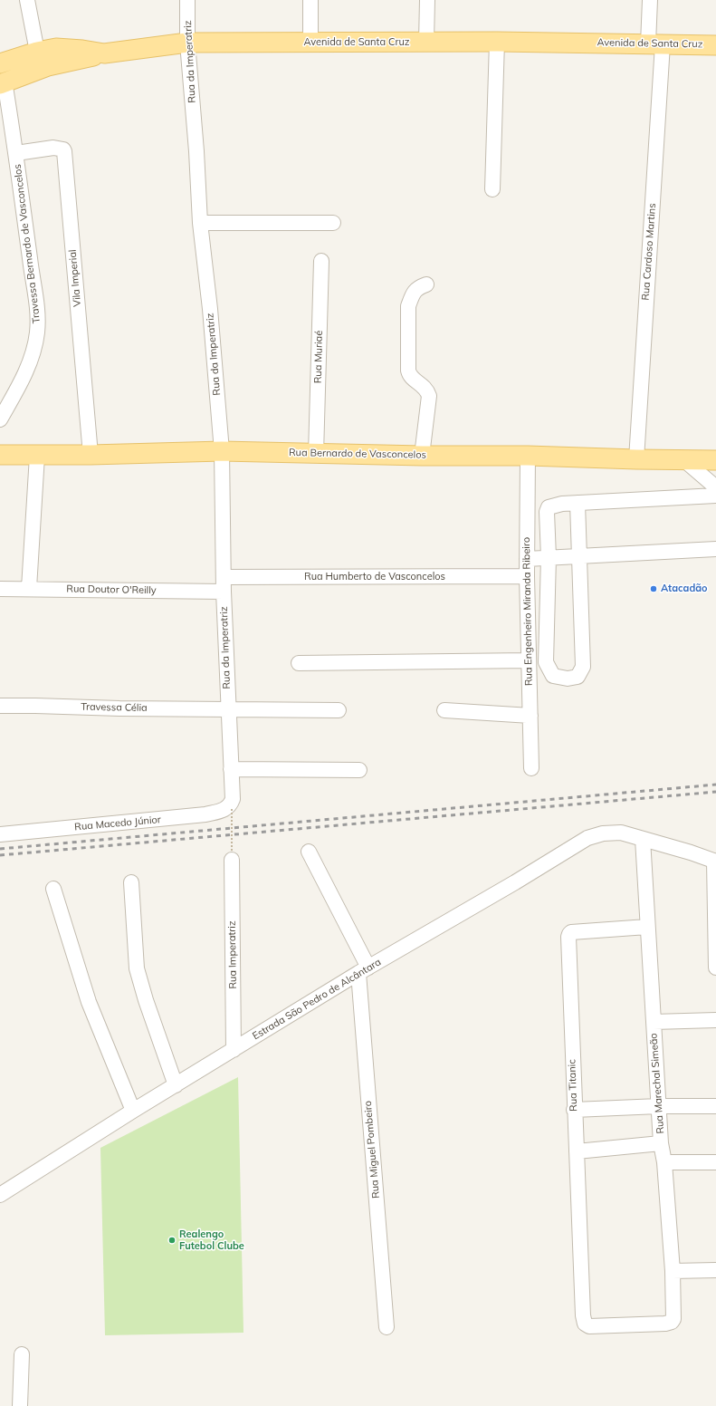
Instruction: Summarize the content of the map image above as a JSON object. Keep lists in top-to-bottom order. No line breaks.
{"streets":{"main road":["Avenida de Santa Cruz","Rua Bernardo de Vasconcelos"],"street":["Rua da Imperatriz","Travessa Bernardo de Vasconcelos","Rua Cardoso Martins","Vila Imperial","Rua Muriaé","Rua Humberto de Vasconcelos","Rua Doutor O'Reilly","Rua Engenheiro Miranda Ribeiro","Travessa Célia","Rua Macedo Júnior","Rua Imperatriz","Estrada São Pedro de Alcântara","Rua Marechal Simeão","Rua Titanic","Rua Miguel Pombeiro"]},"crossings":[["Avenida de Santa Cruz","Rua da Imperatriz"],["Avenida de Santa Cruz","Rua Cardoso Martins"],["Rua da Imperatriz","Rua Bernardo de Vasconcelos"],["Rua da Imperatriz","Rua Humberto de Vasconcelos"],["Rua da Imperatriz","Rua Doutor O'Reilly"],["Rua da Imperatriz","Travessa Célia"],["Rua da Imperatriz","Rua Macedo Júnior"],["Travessa Bernardo de Vasconcelos","Vila Imperial"],["Rua Cardoso Martins","Rua Bernardo de Vasconcelos"],["Vila Imperial","Rua Bernardo de Vasconcelos"],["Rua Muriaé","Rua Bernardo de Vasconcelos"],["Rua Bernardo de Vasconcelos","Rua Engenheiro Miranda Ribeiro"],["Rua Humberto de Vasconcelos","Rua Doutor O'Reilly"],["Rua Humberto de Vasconcelos","Rua Engenheiro Miranda Ribeiro"],["Rua Imperatriz","Estrada São Pedro de Alcântara"],["Estrada São Pedro de Alcântara","Rua Marechal Simeão"],["Estrada São Pedro de Alcântara","Rua Miguel Pombeiro"],["Rua Marechal Simeão","Rua Titanic"]],"places":["Atacadão","Realengo Futebol Clube"]}
